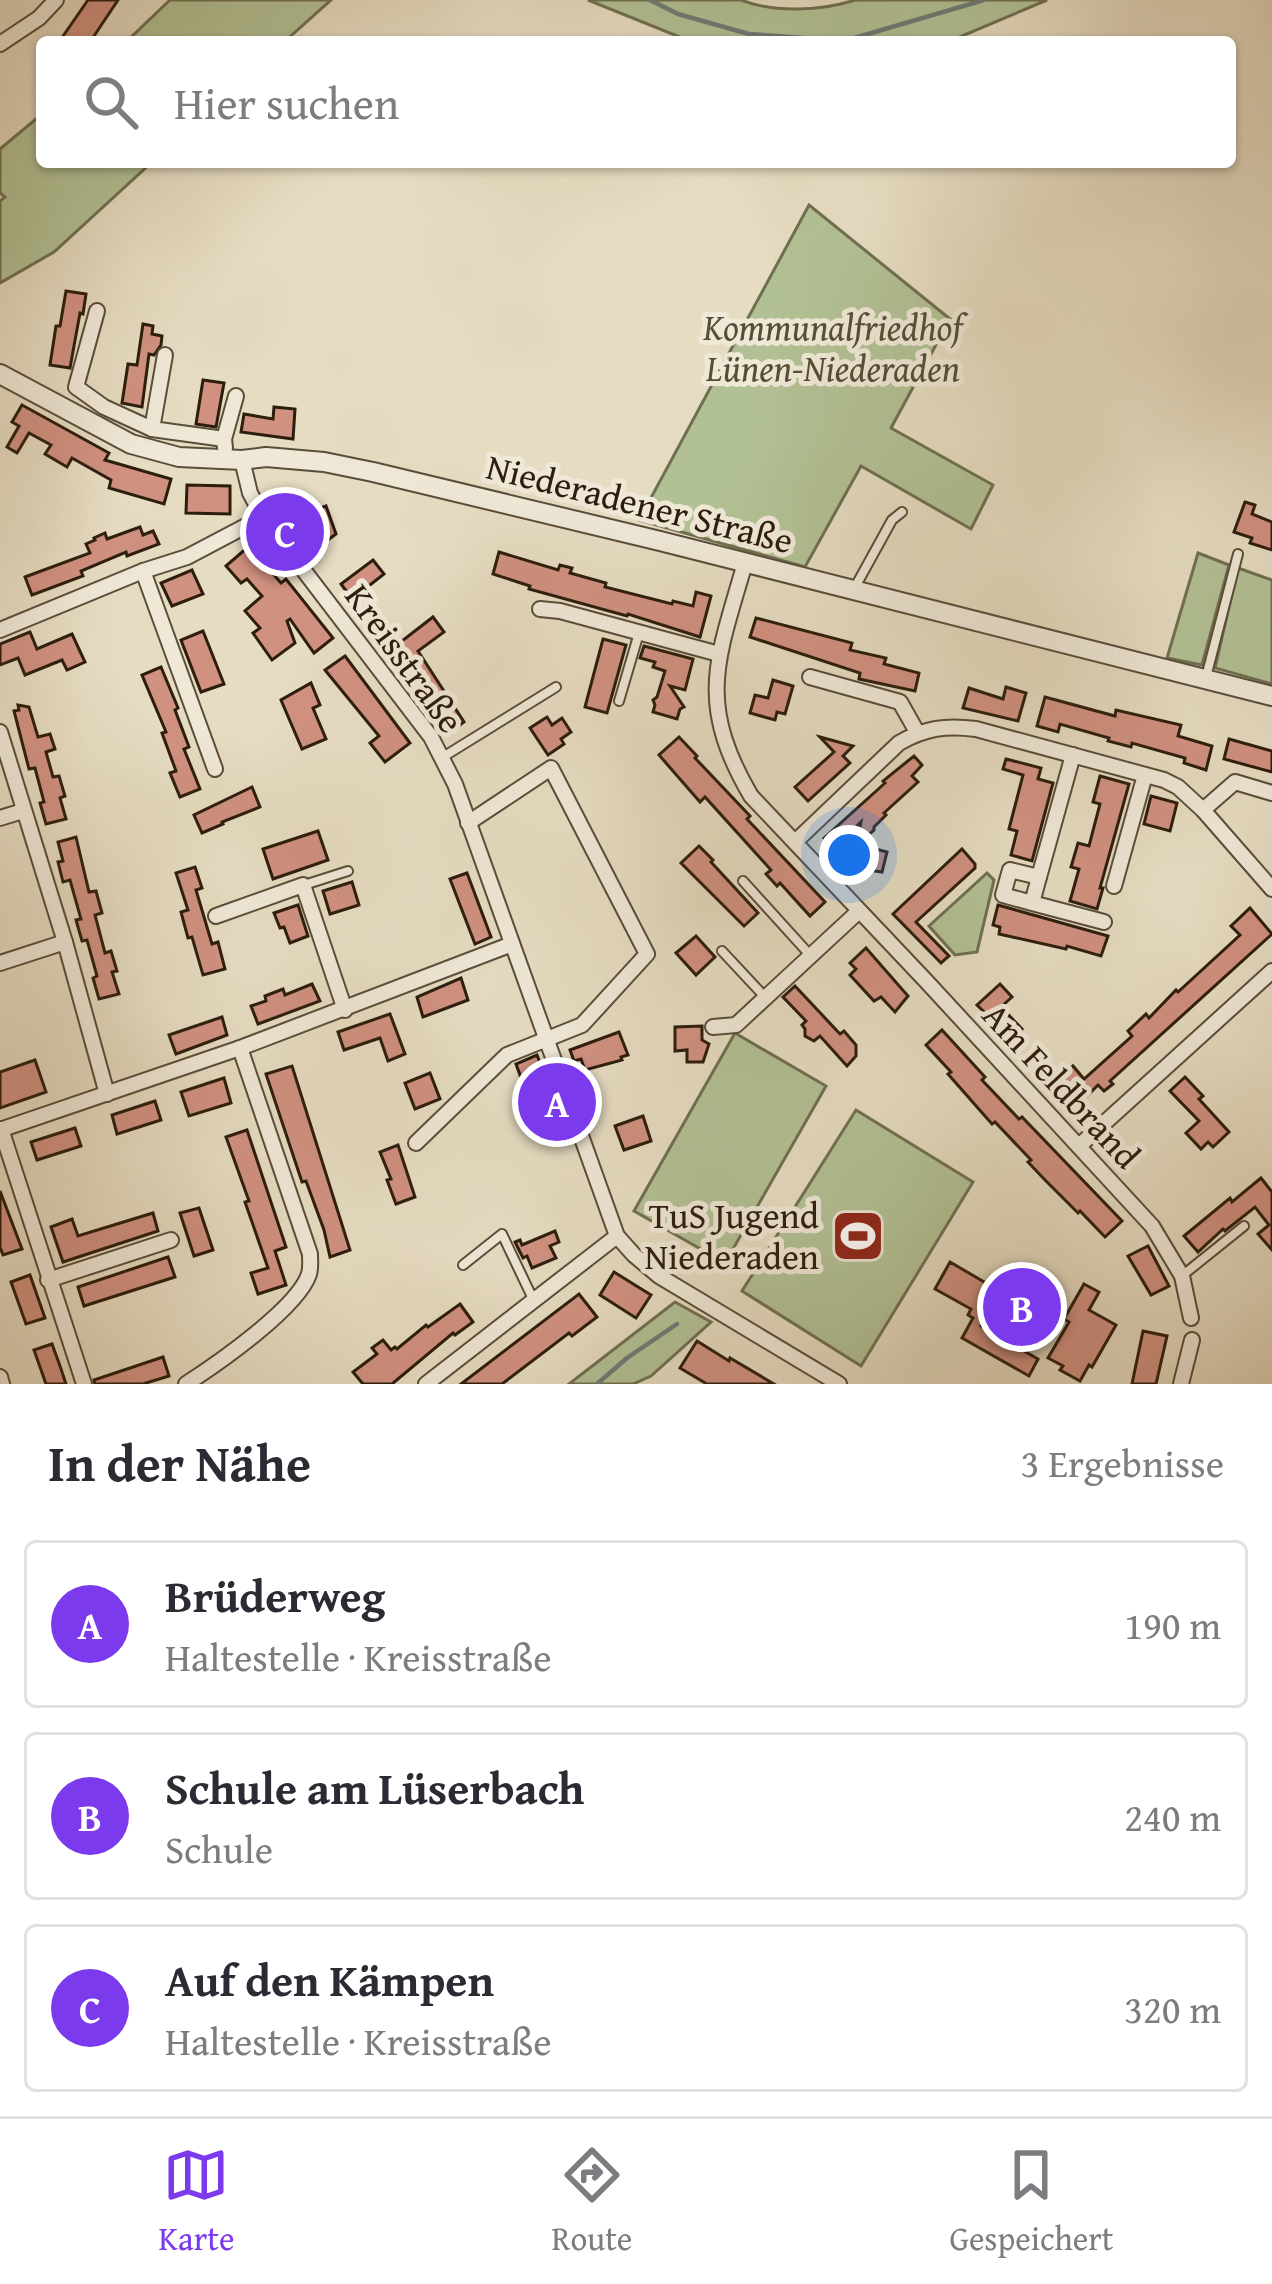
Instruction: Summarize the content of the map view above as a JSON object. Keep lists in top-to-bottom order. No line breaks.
{"streets":{"street":["Niederadener Straße","Kreisstraße","Am Feldbrand"]},"crossings":[["Niederadener Straße","Kreisstraße"],["Niederadener Straße","Am Feldbrand"]],"parks":["Kommunalfriedhof Lünen-Niederaden"],"places":{"sports":["TuS Jugend Niederaden"]},"page":{"search":"Hier suchen","pins":["C","A","B"],"heading":["In der Nähe","3 Ergebnisse"],"list":[{"mark":"A","name":"Brüderweg","note":"Haltestelle · Kreisstraße","value":"190 m"},{"mark":"B","name":"Schule am Lüserbach","note":"Schule","value":"240 m"},{"mark":"C","name":"Auf den Kämpen","note":"Haltestelle · Kreisstraße","value":"320 m"}],"nav":["Karte","Route","Gespeichert"]}}
